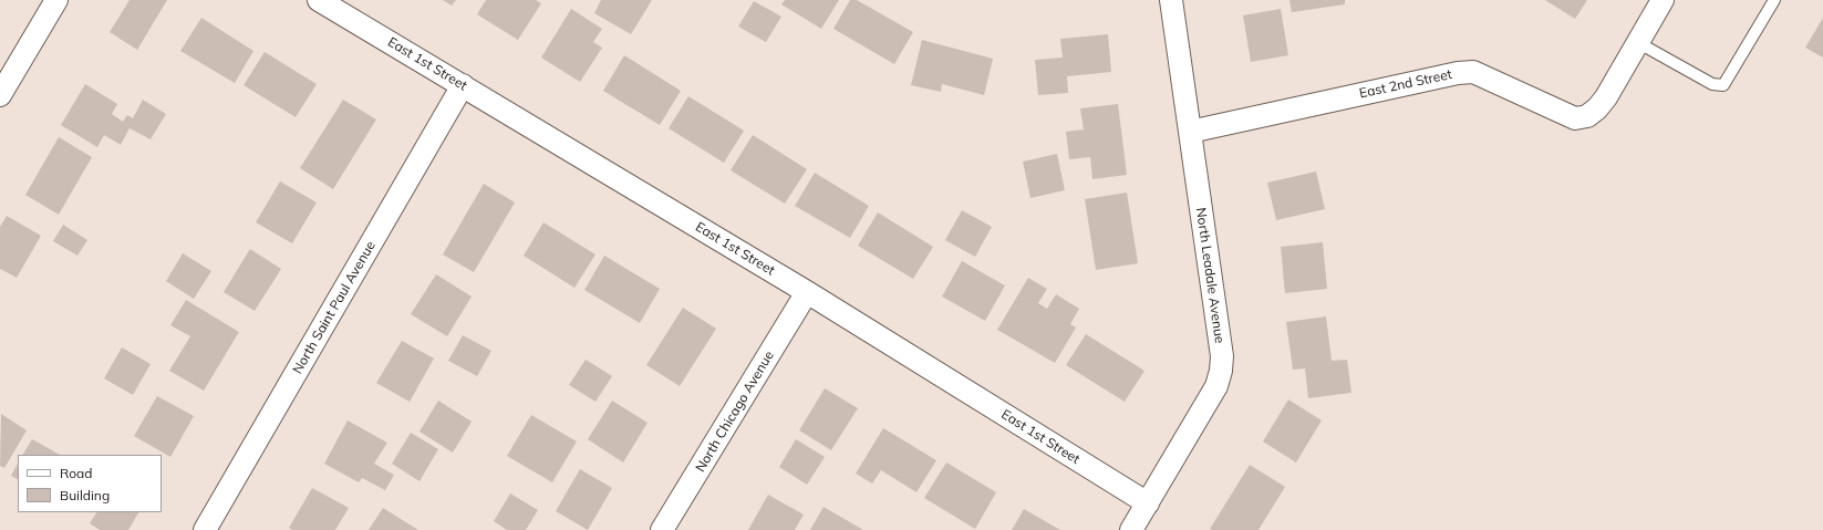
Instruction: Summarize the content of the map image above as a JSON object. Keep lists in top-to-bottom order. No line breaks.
{"streets":{"street":["East 1st Street","East 2nd Street","North Leadale Avenue","North Saint Paul Avenue","North Chicago Avenue"]},"crossings":[["East 1st Street","North Leadale Avenue"],["East 1st Street","North Saint Paul Avenue"],["East 1st Street","North Chicago Avenue"],["East 2nd Street","North Leadale Avenue"]],"legend":["Road","Building"]}
